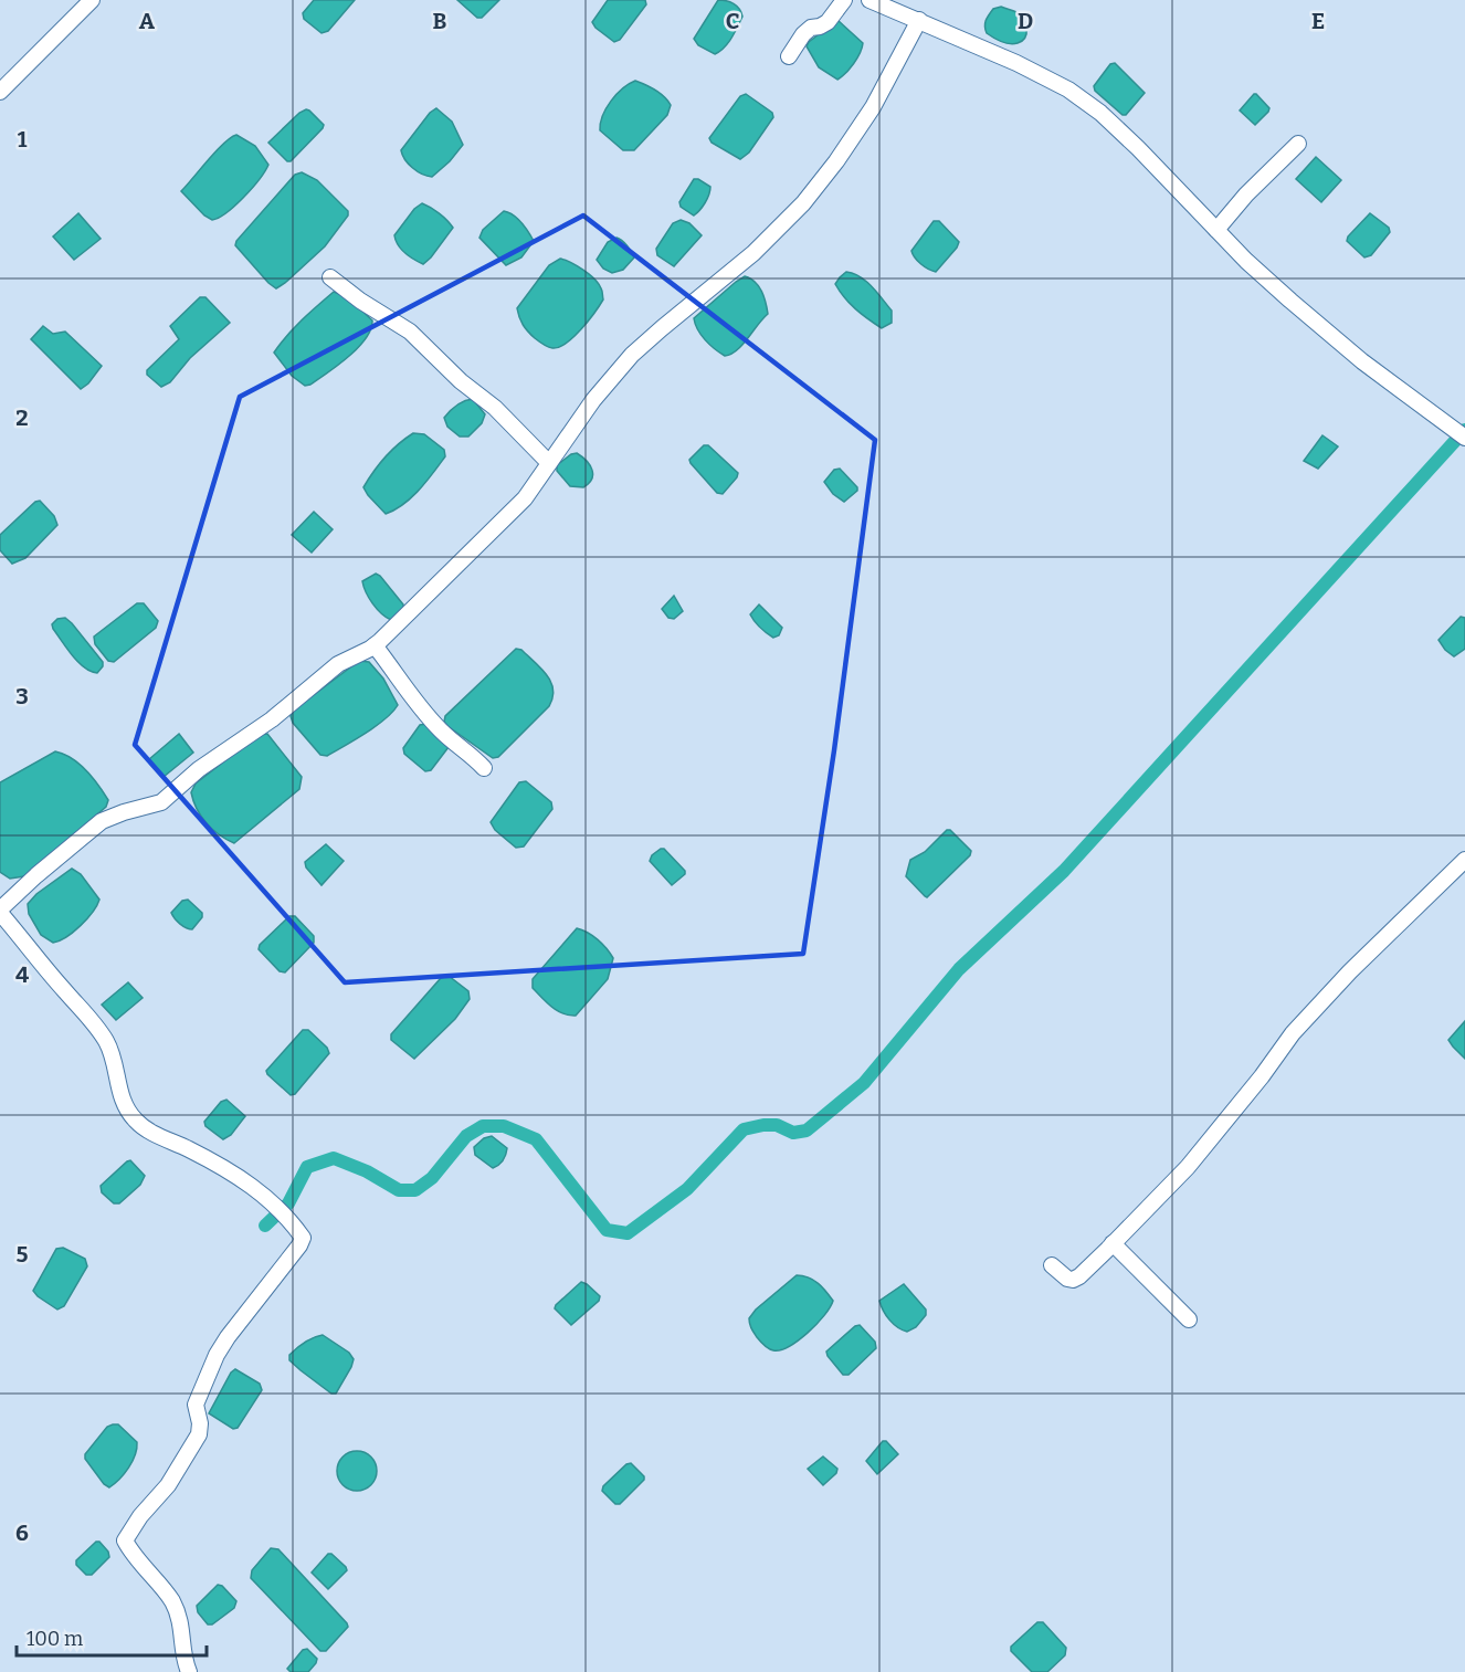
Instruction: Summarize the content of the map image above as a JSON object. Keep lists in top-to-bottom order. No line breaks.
{"scale_bar":"100 m","grid":{"columns":["A","B","C","D","E"],"rows":["1","2","3","4","5","6"]}}
